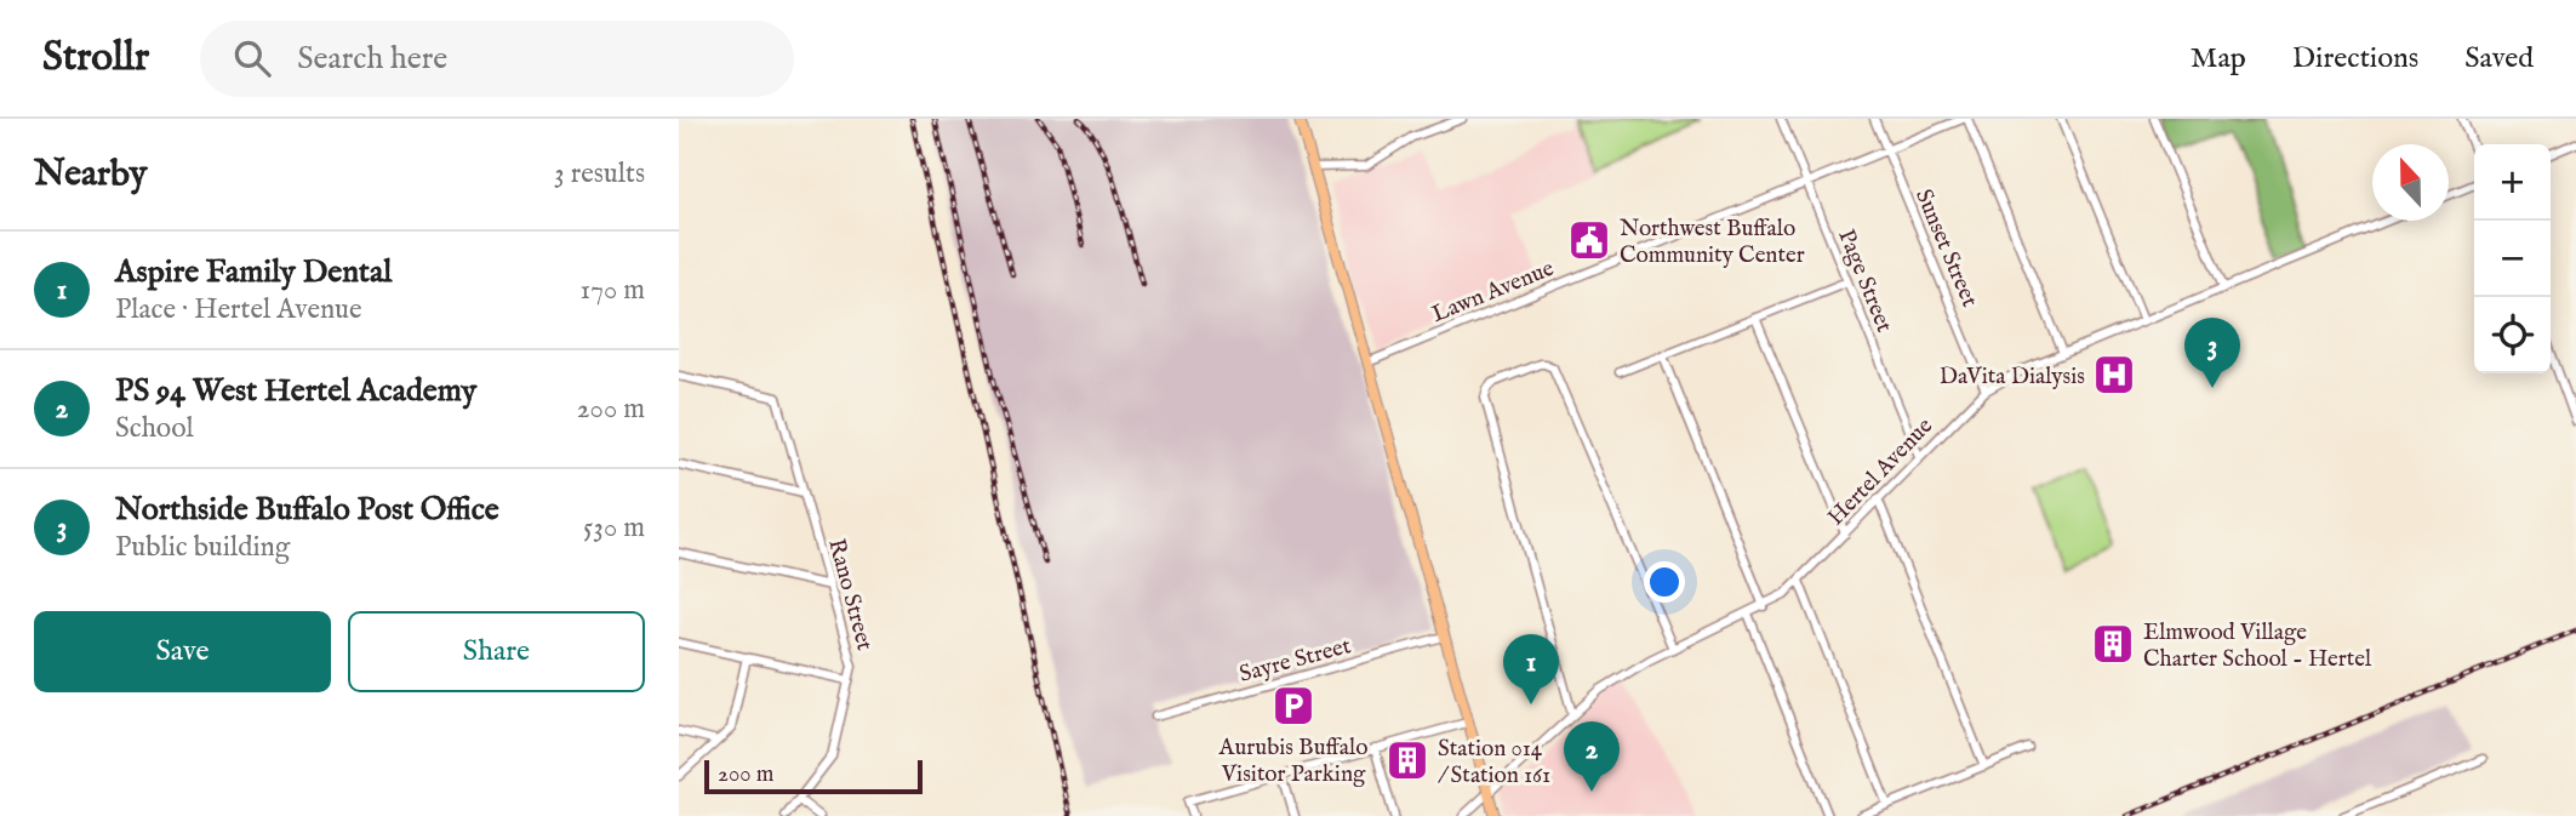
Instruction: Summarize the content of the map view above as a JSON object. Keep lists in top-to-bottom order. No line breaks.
{"streets":{"street":["Sunset Street","Page Street","Lawn Avenue","Hertel Avenue","Rano Street","Sayre Street"]},"crossings":[["Sunset Street","Lawn Avenue"],["Sunset Street","Hertel Avenue"],["Page Street","Lawn Avenue"],["Page Street","Hertel Avenue"]],"places":{"public building":["Northwest Buffalo Community Center"],"hospital":["DaVita Dialysis"],"building":["Elmwood Village Charter School - Hertel","Station 014 / Station 161"],"parking":["Aurubis Buffalo Visitor Parking"]},"scale_bar":"200 m","north":"top","page":{"header":"Strollr","search":"Search here","nav":["Map","Directions","Saved"],"heading":["Nearby","3 results"],"map_buttons":["+","−"],"list":[{"mark":"1","name":"Aspire Family Dental","note":"Place · Hertel Avenue","value":"170 m"},{"mark":"2","name":"PS 94 West Hertel Academy","note":"School","value":"200 m"},{"mark":"3","name":"Northside Buffalo Post Office","note":"Public building","value":"530 m"}],"pins":["3","1","2"],"buttons":["Save","Share"],"scale":"200 m"}}
